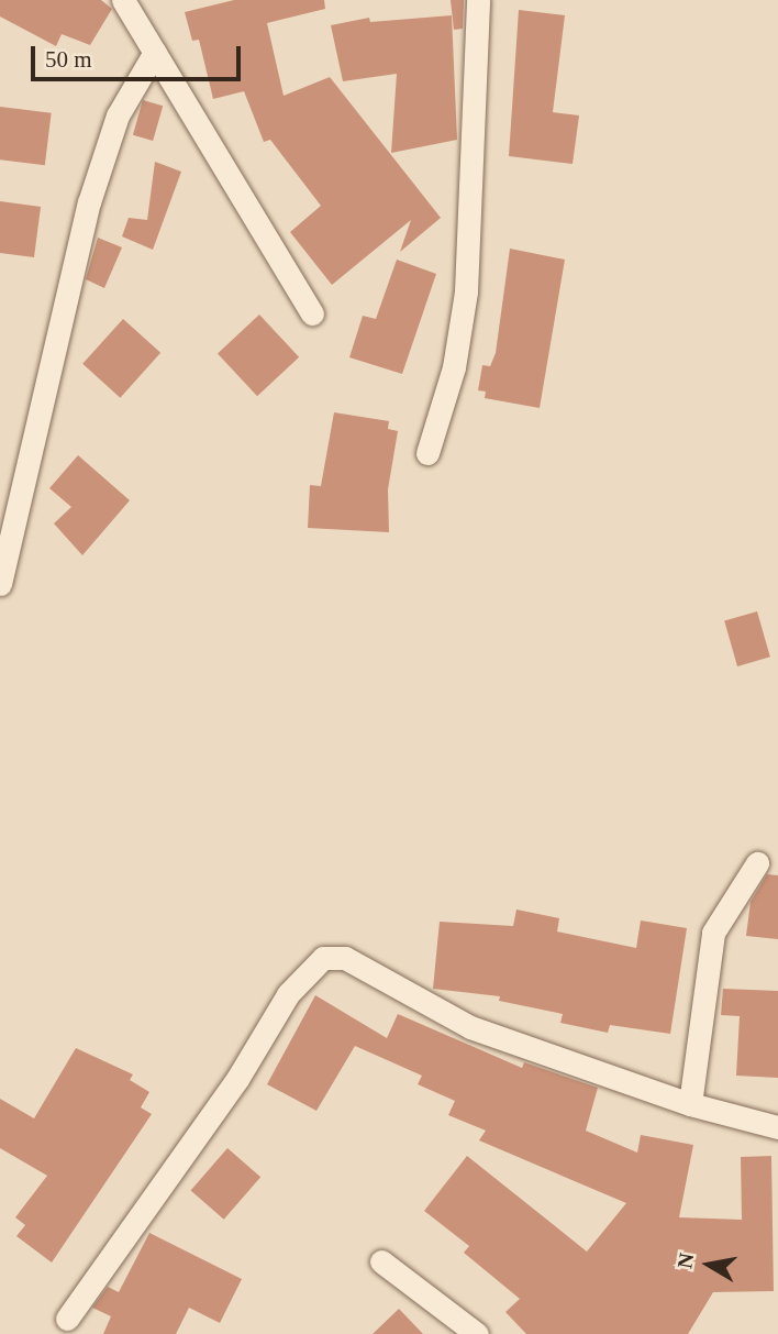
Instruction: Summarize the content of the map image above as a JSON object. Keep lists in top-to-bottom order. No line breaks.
{"scale_bar":"50 m","north":"left"}
